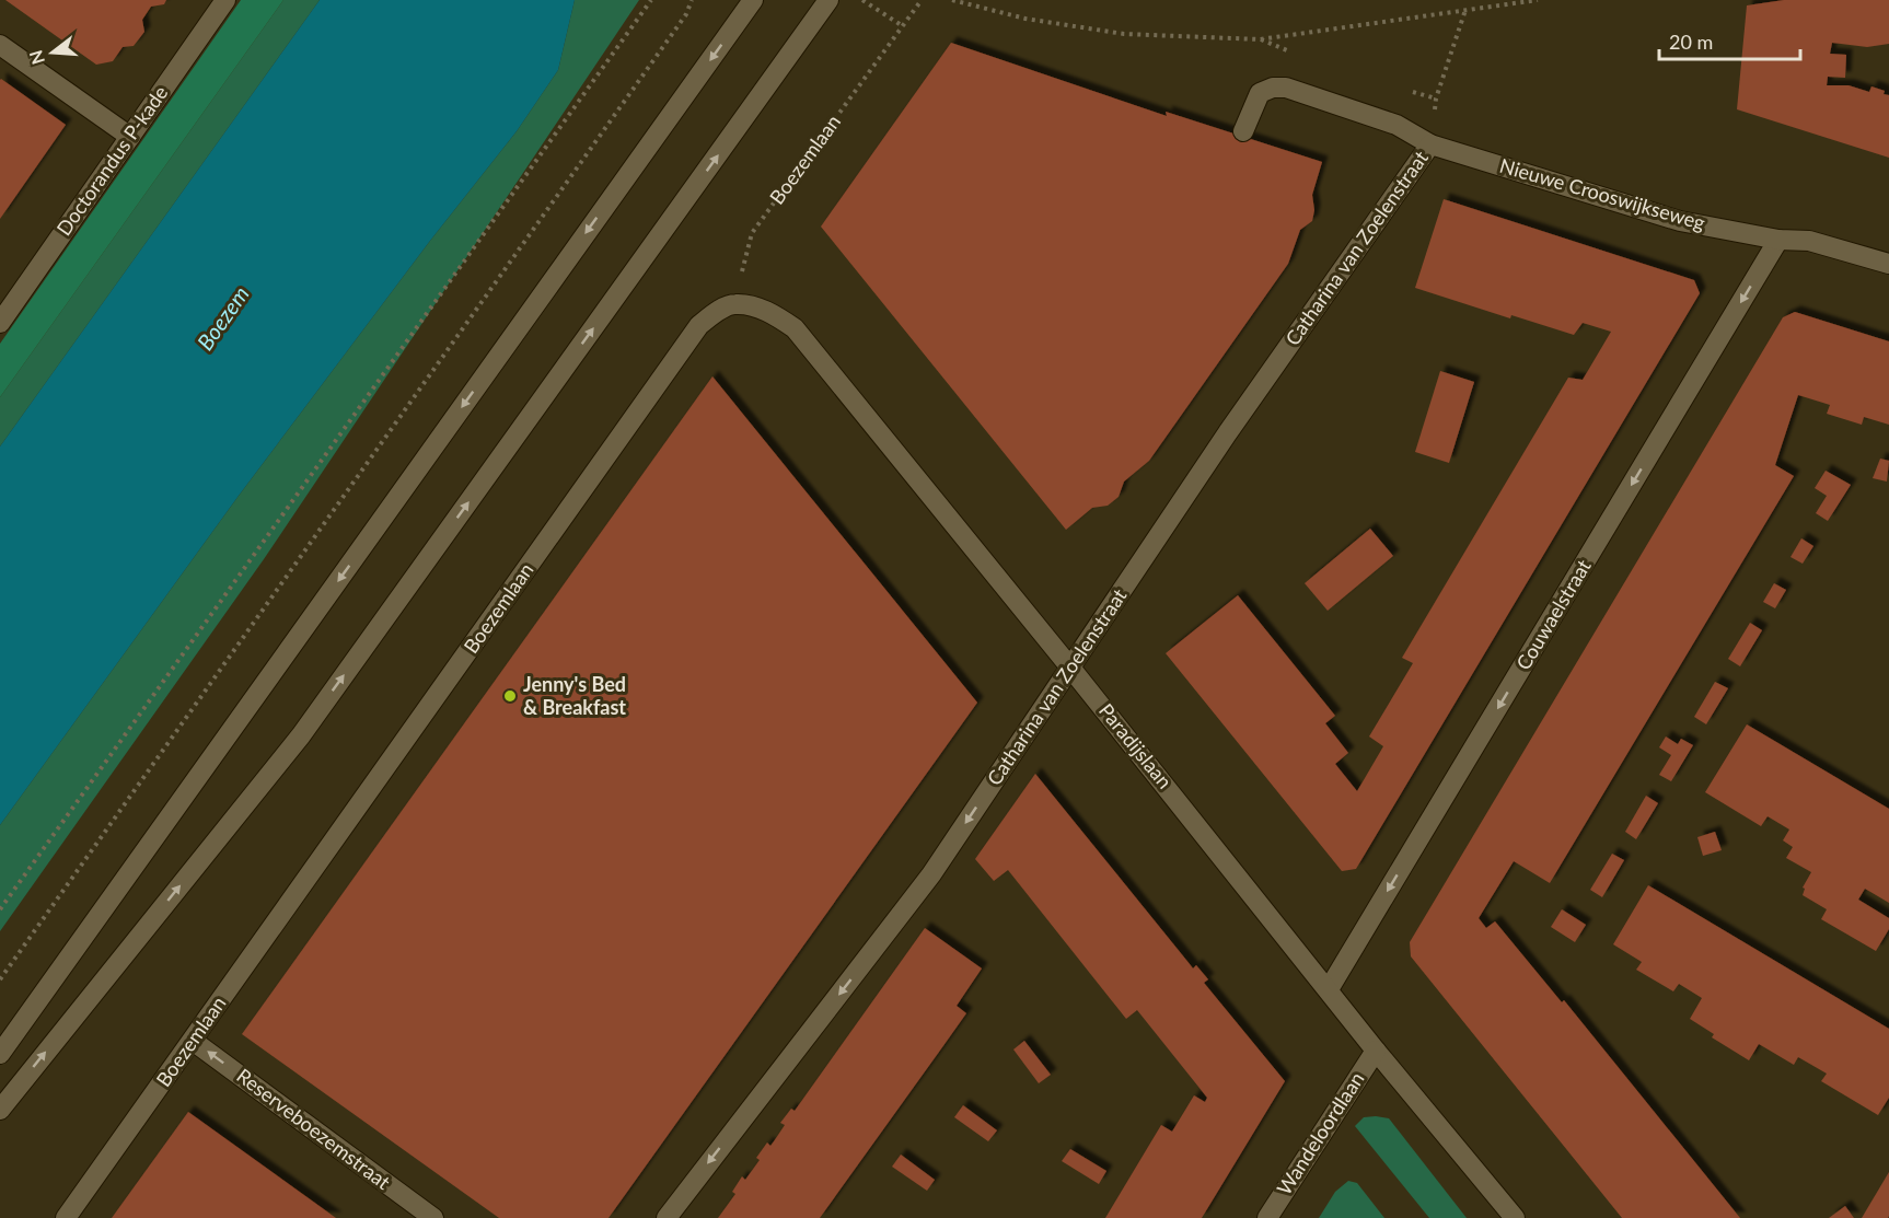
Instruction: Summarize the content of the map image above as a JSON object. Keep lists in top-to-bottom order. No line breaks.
{"streets":{"street":["Boezemlaan","Doctorandus P-kade","Nieuwe Crooswijkseweg","Catharina van Zoelenstraat","Couwaelstraat","Paradijslaan","Reserveboezemstraat","Wandeloordlaan"]},"crossings":[["Boezemlaan","Paradijslaan"],["Boezemlaan","Reserveboezemstraat"],["Nieuwe Crooswijkseweg","Catharina van Zoelenstraat"],["Nieuwe Crooswijkseweg","Couwaelstraat"],["Catharina van Zoelenstraat","Paradijslaan"],["Couwaelstraat","Paradijslaan"],["Paradijslaan","Wandeloordlaan"]],"one_way":["Catharina van Zoelenstraat","Couwaelstraat","Reserveboezemstraat"],"water":["Boezem"],"places":["Jenny's Bed & Breakfast"],"scale_bar":"20 m","north":"left"}
